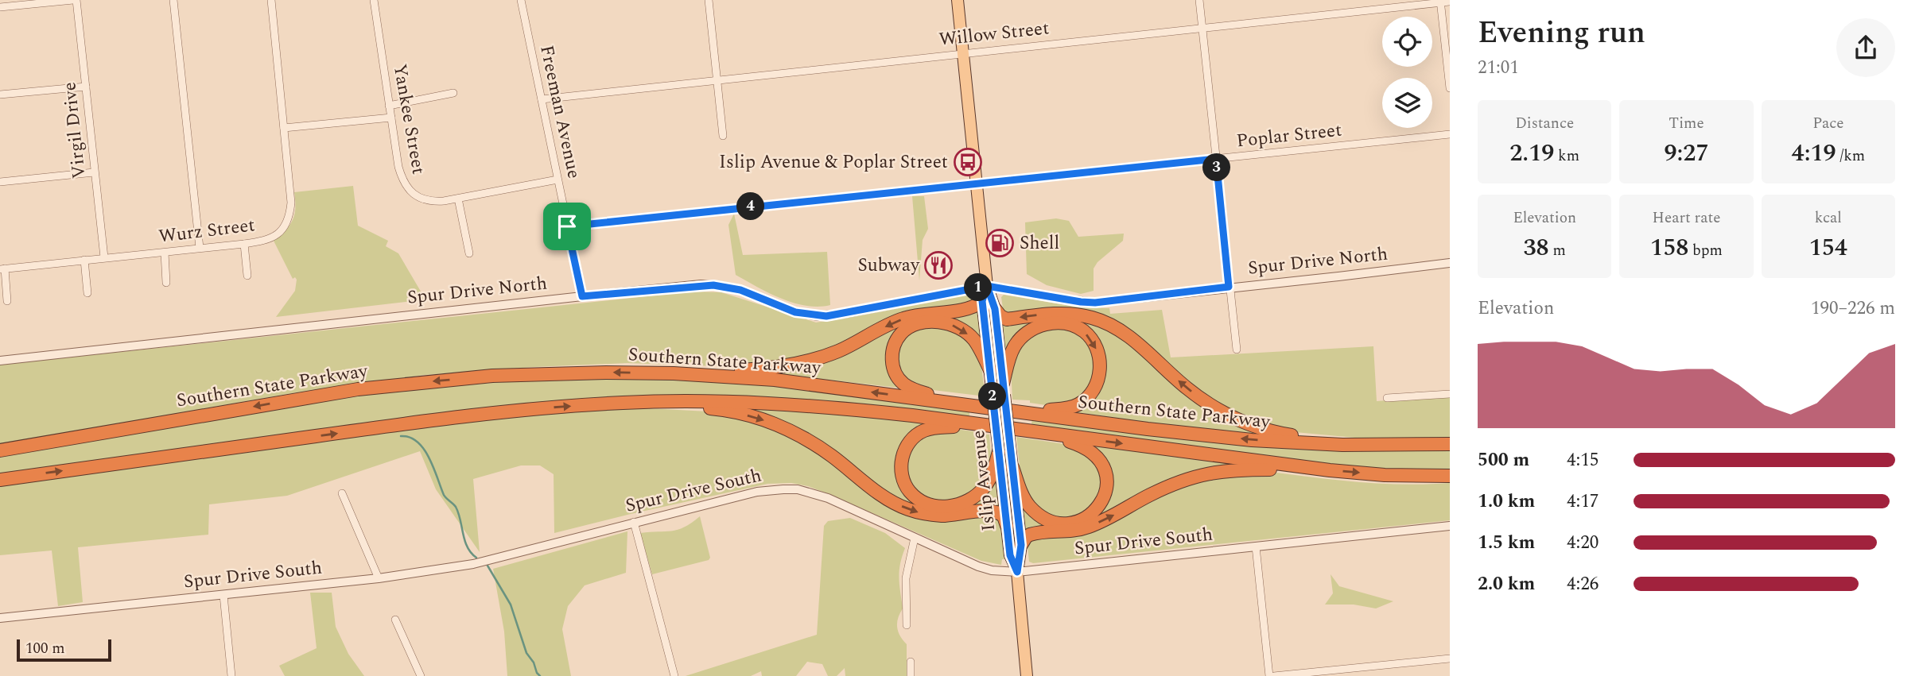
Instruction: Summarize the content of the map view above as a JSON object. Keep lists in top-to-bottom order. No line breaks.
{"streets":{"highway":["Southern State Parkway"],"main road":["Islip Avenue"],"street":["Willow Street","Freeman Avenue","Yankee Street","Virgil Drive","Poplar Street","Wurz Street","Spur Drive North","Spur Drive South"]},"crossings":[["Willow Street","Freeman Avenue"],["Willow Street","Islip Avenue"],["Freeman Avenue","Yankee Street"],["Freeman Avenue","Poplar Street"],["Freeman Avenue","Spur Drive North"],["Virgil Drive","Wurz Street"],["Poplar Street","Islip Avenue"],["Spur Drive North","Islip Avenue"],["Islip Avenue","Spur Drive South"]],"places":{"bus stop":["Islip Avenue & Poplar Street"],"fuel station":["Shell"],"restaurant":["Subway"]},"scale_bar":"100 m","page":{"heading":["Evening run","21:01"],"stats":[["Distance","2.19 km"],["Time","9:27"],["Pace","4:19 /km"],["Elevation","38 m"],["Heart rate","158 bpm"],["kcal","154"]],"pins":["3","4","1","2"],"chart":["Elevation","190–226 m"],"list":[{"name":"500 m","note":"4:15"},{"name":"1.0 km","note":"4:17"},{"name":"1.5 km","note":"4:20"},{"name":"2.0 km","note":"4:26"}],"scale":"100 m"}}
